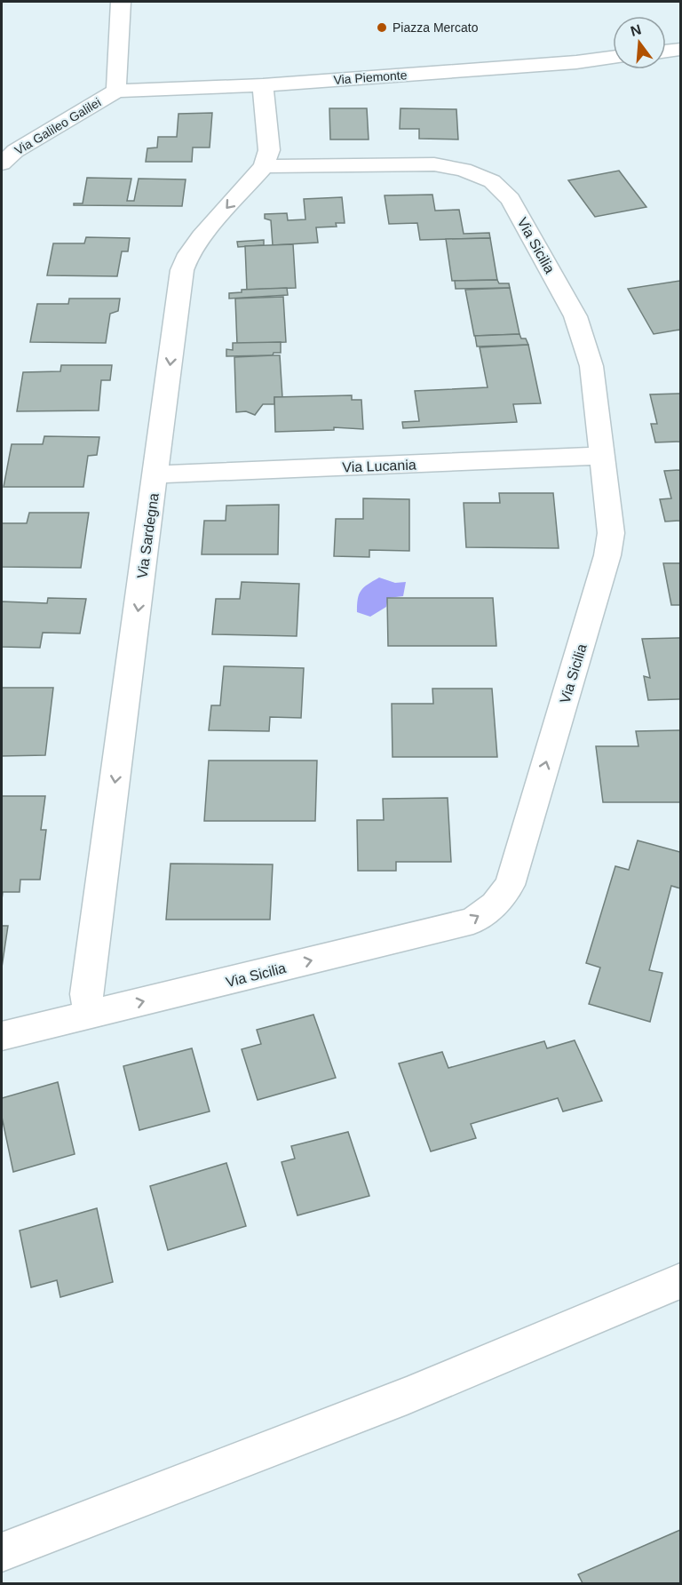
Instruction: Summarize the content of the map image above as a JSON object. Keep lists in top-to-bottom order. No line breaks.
{"streets":{"street":["Via Piemonte","Via Galileo Galilei","Via Sicilia","Via Lucania","Via Sardegna"]},"crossings":[["Via Piemonte","Via Galileo Galilei"],["Via Sicilia","Via Lucania"],["Via Sicilia","Via Sardegna"],["Via Lucania","Via Sardegna"]],"one_way":["Via Sicilia","Via Sardegna"],"places":["Piazza Mercato"],"north":"top"}
